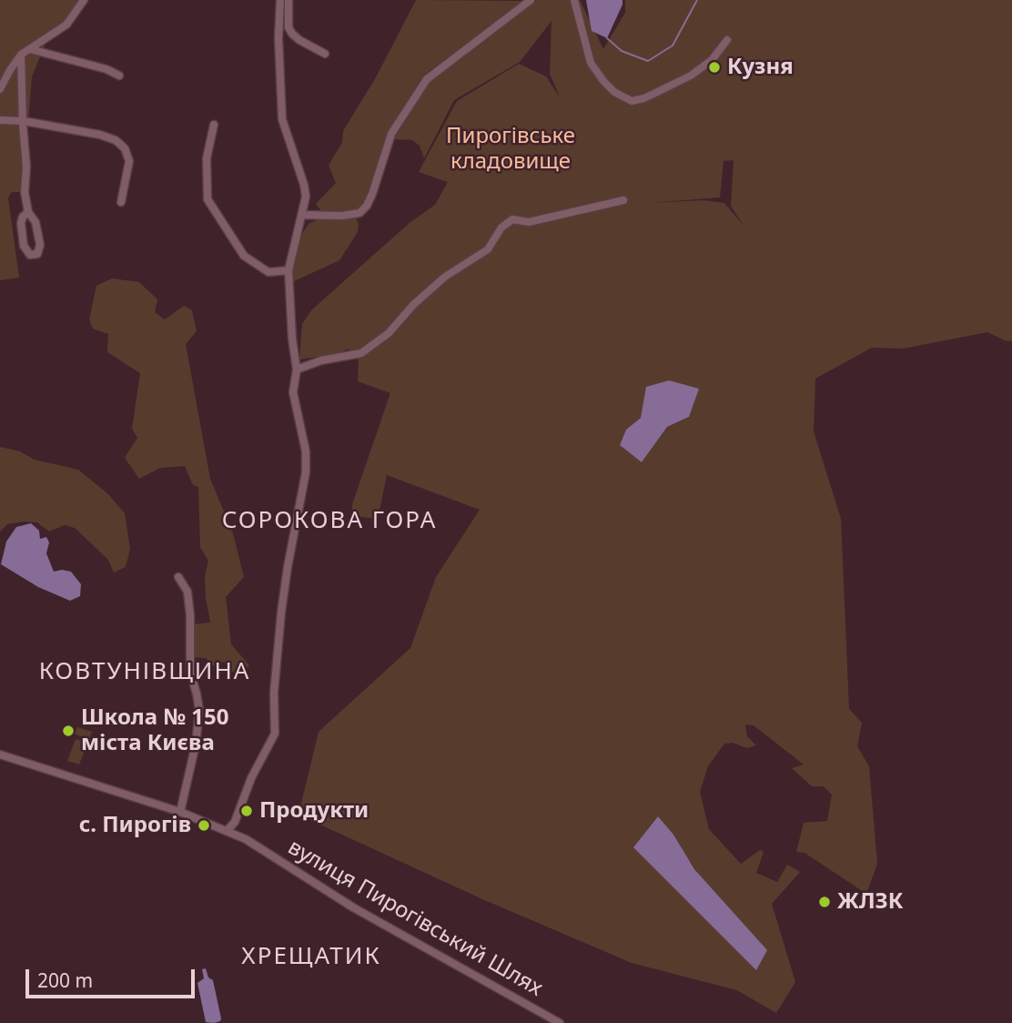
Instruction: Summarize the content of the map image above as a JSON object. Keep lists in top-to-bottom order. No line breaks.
{"streets":{"street":["вулиця Пирогівський Шлях"]},"districts":["СОРОКОВА ГОРА","КОВТУНІВЩИНА","ХРЕЩАТИК"],"parks":["Пирогівське кладовище"],"places":["Кузня","Школа № 150 міста Києва","Продукти","с. Пирогів","ЖЛЗК"],"scale_bar":"200 m"}
